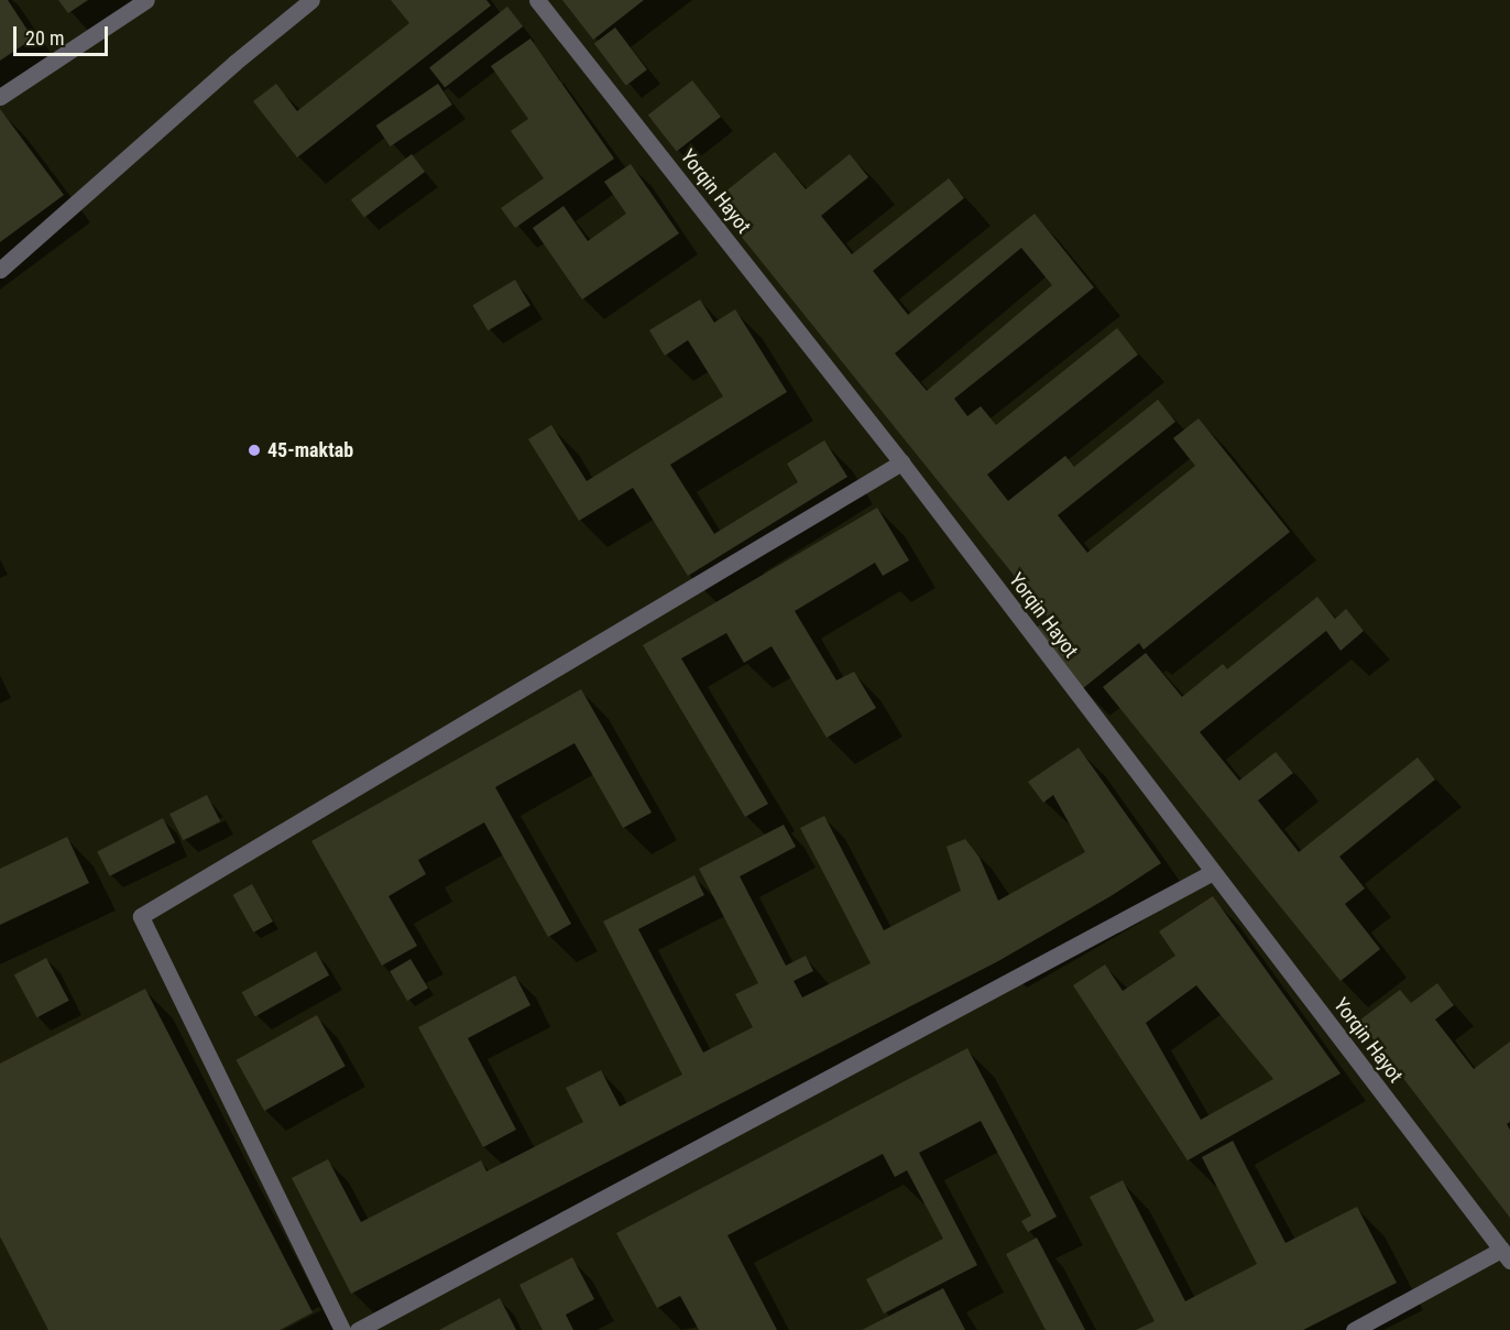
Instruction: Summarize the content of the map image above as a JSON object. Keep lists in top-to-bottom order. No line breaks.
{"streets":{"street":["Yorqin Hayot"]},"places":["45-maktab"],"scale_bar":"20 m"}
